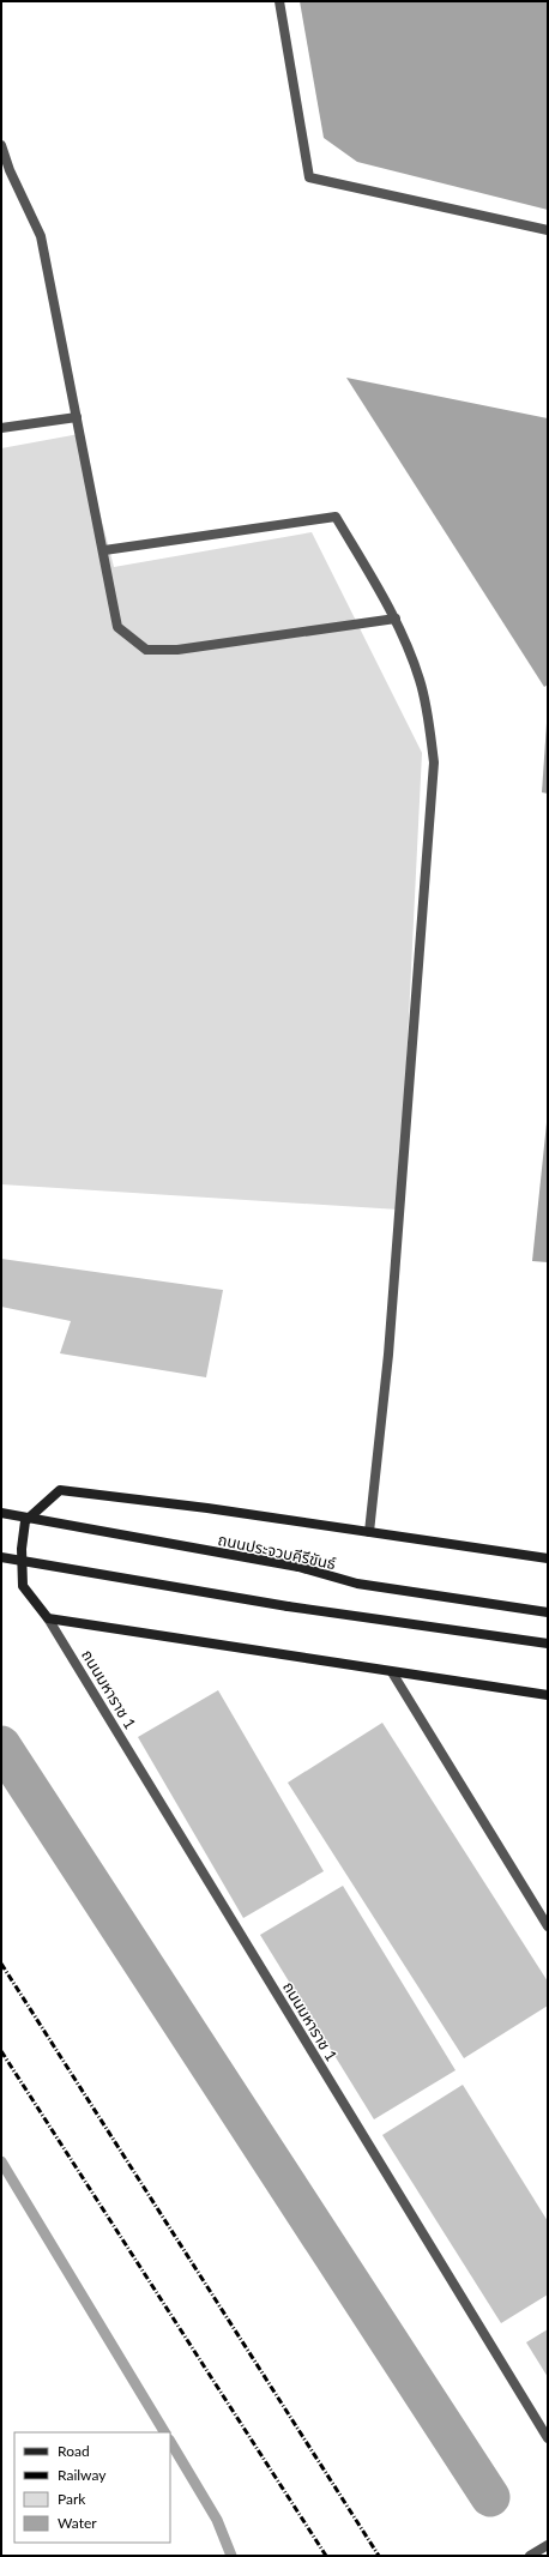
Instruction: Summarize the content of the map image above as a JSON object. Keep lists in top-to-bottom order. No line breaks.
{"streets":{"main road":["ถนนประจวบคีรีขันธ์"],"street":["ถนนมหาราช 1"]},"legend":["Road","Railway","Park","Water"]}
